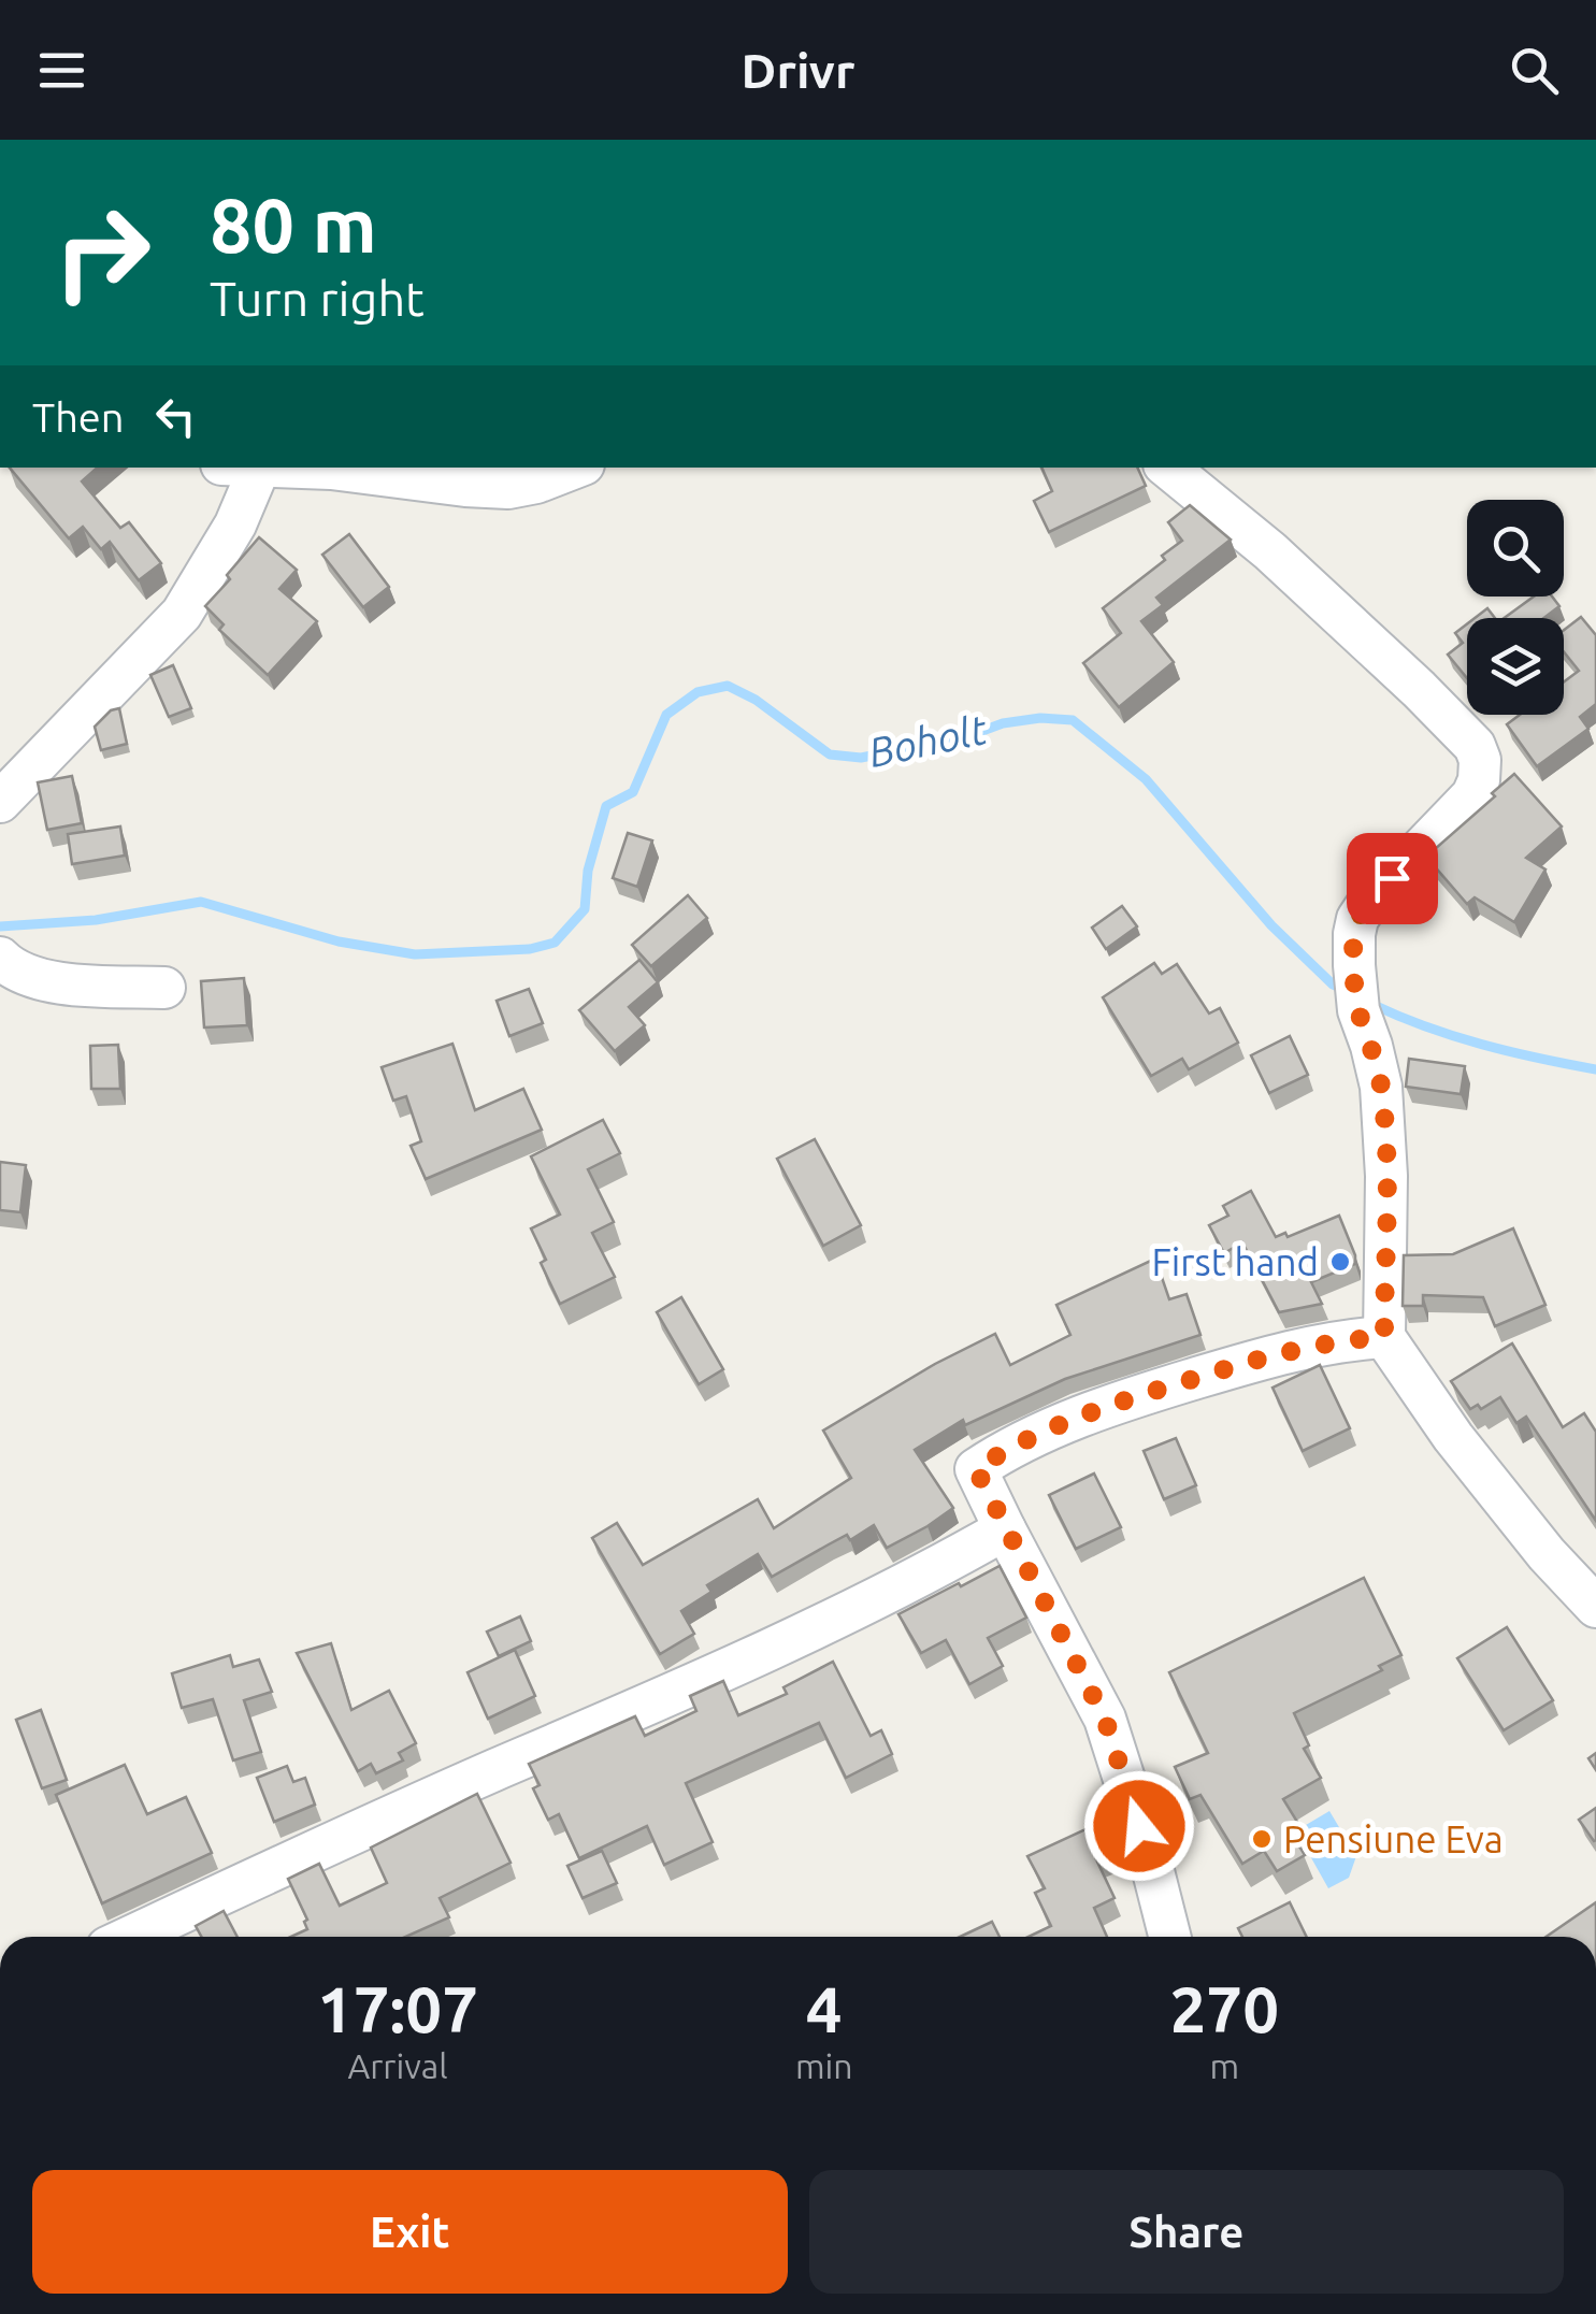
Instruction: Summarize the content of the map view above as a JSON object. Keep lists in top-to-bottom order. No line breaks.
{"water":["Boholt"],"places":["First hand","Pensiune Eva"],"page":{"header":"Drivr","turn":["80 m","Turn right"],"then":"Then","eta":["17:07","Arrival","4","min","270","m"],"buttons":["Exit","Share"]}}
